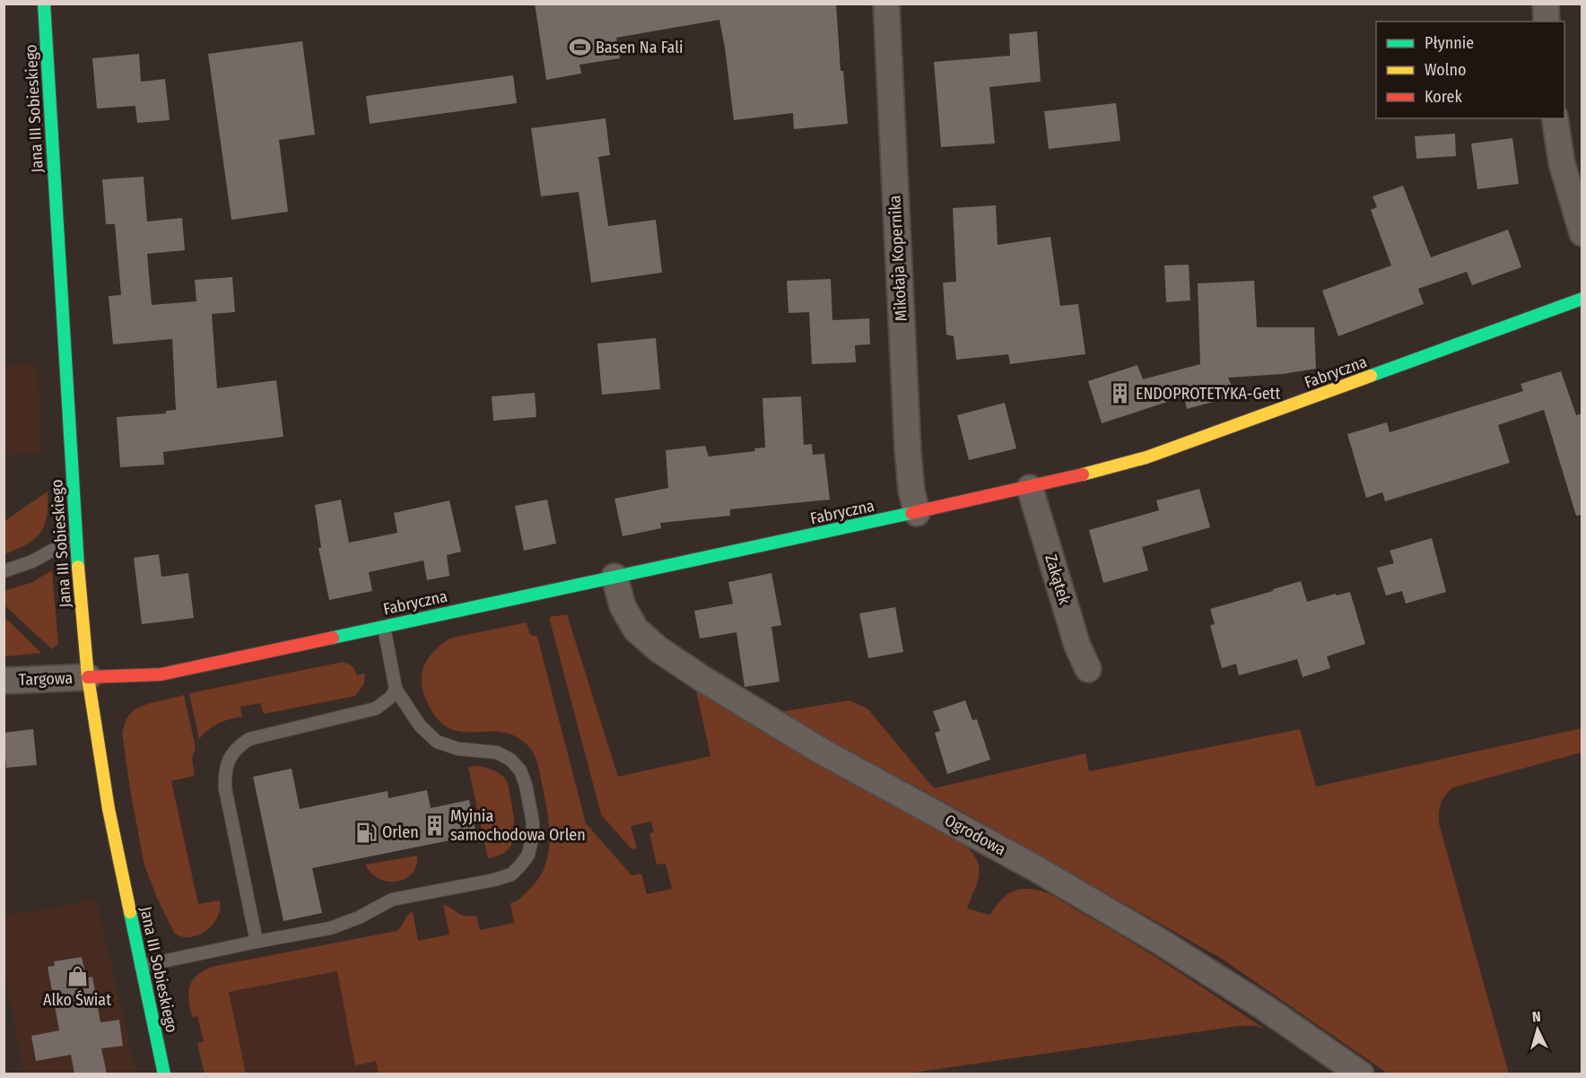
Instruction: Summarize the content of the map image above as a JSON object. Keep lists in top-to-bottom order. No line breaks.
{"streets":{"street":["Jana III Sobieskiego","Mikołaja Kopernika","Fabryczna","Zakątek","Targowa","Ogrodowa"]},"crossings":[["Jana III Sobieskiego","Fabryczna"],["Jana III Sobieskiego","Targowa"],["Mikołaja Kopernika","Fabryczna"],["Fabryczna","Zakątek"],["Fabryczna","Targowa"],["Fabryczna","Ogrodowa"]],"places":{"sports":["Basen Na Fali"],"building":["ENDOPROTETYKA-Gett","Myjnia samochodowa Orlen"],"fuel station":["Orlen"],"shop":["Alko Świat"]},"legend":["Płynnie","Wolno","Korek"],"north":"top"}
